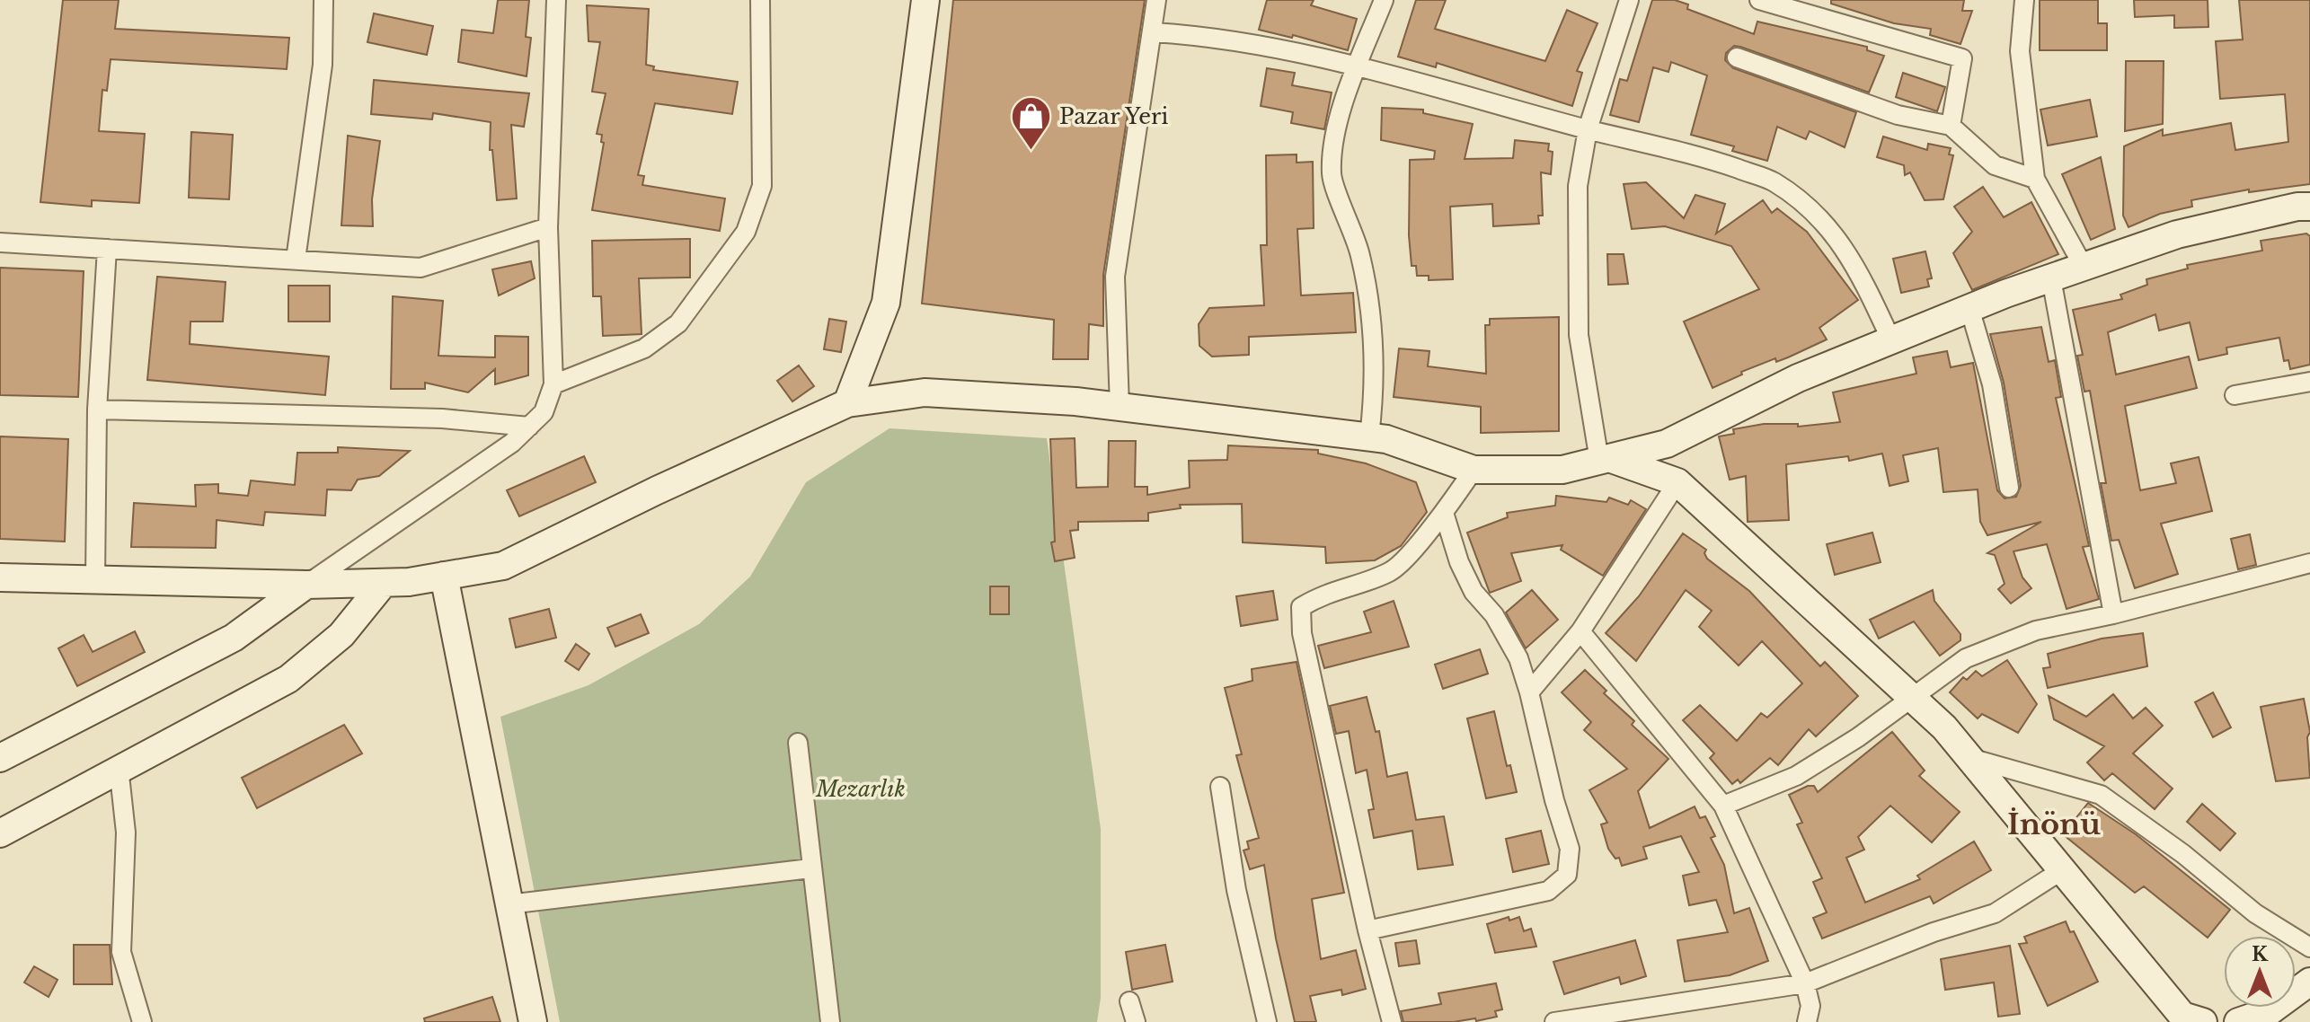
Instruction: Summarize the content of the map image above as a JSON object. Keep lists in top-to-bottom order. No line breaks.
{"districts":["İnönü"],"parks":["Mezarlık"],"places":{"shop":["Pazar Yeri"]},"north":"top"}
